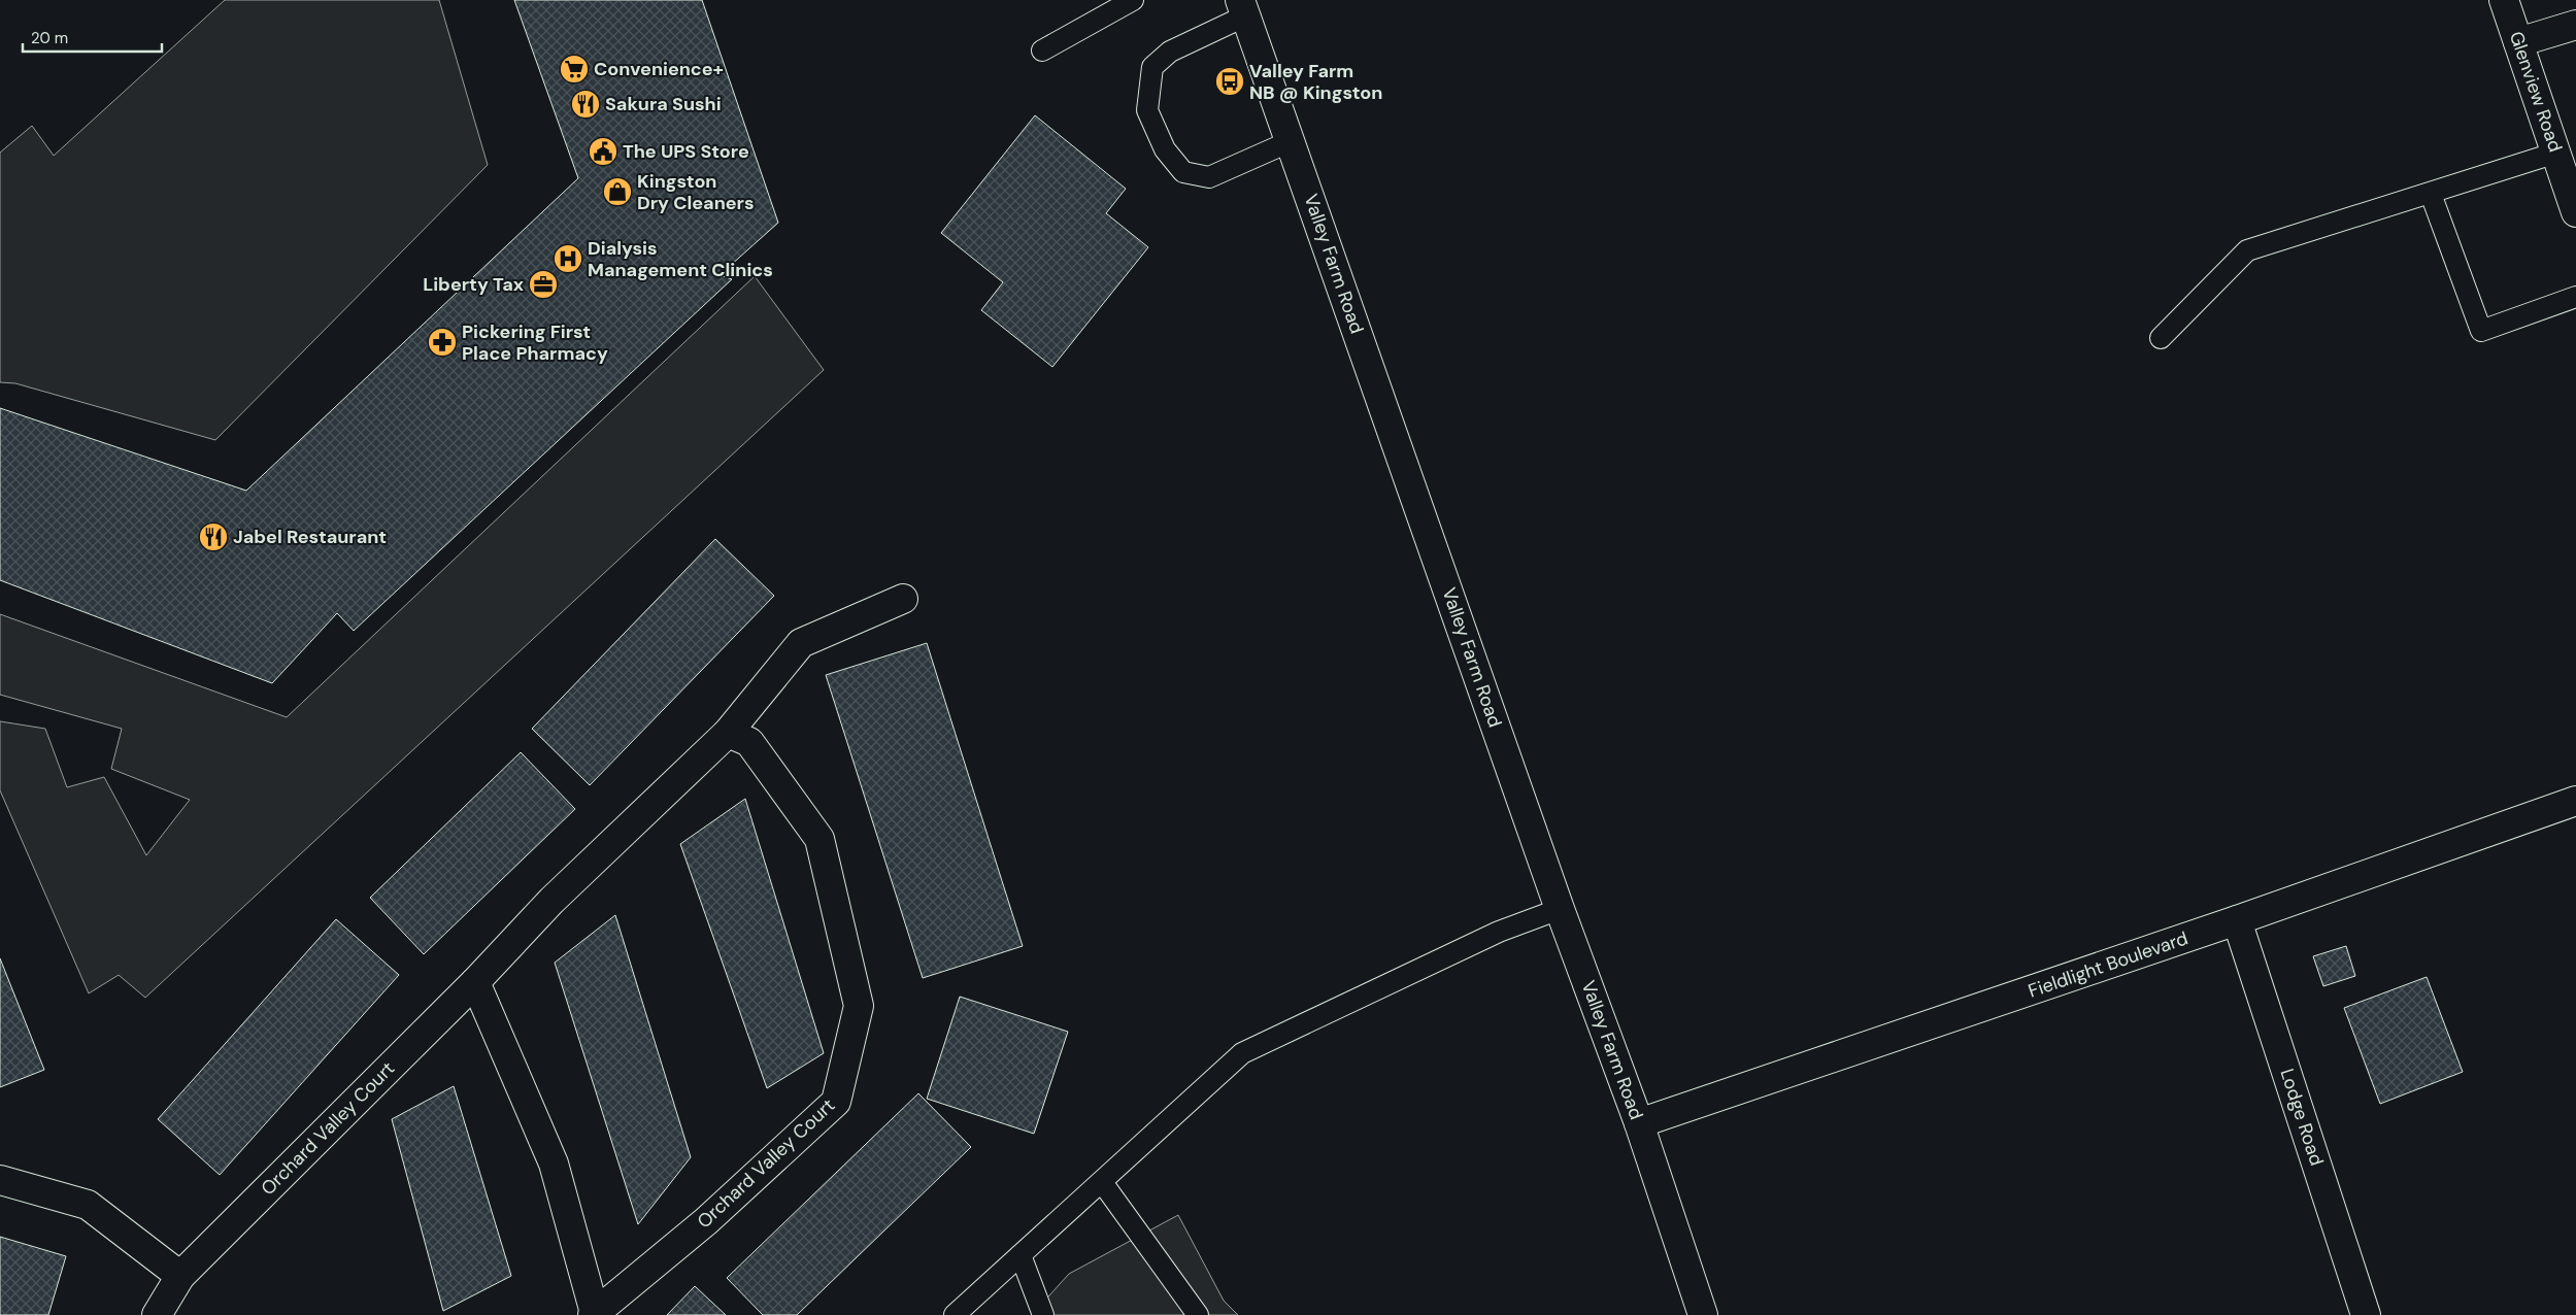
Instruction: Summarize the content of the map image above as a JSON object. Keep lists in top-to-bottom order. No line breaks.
{"streets":{"street":["Glenview Road","Valley Farm Road","Fieldlight Boulevard","Lodge Road","Orchard Valley Court"]},"crossings":[["Valley Farm Road","Fieldlight Boulevard"],["Fieldlight Boulevard","Lodge Road"]],"places":{"supermarket":["Convenience+"],"bus stop":["Valley Farm NB @ Kingston"],"restaurant":["Sakura Sushi","Jabel Restaurant"],"public building":["The UPS Store"],"shop":["Kingston Dry Cleaners"],"hospital":["Dialysis Management Clinics"],"office":["Liberty Tax"],"pharmacy":["Pickering First Place Pharmacy"]},"scale_bar":"20 m"}
